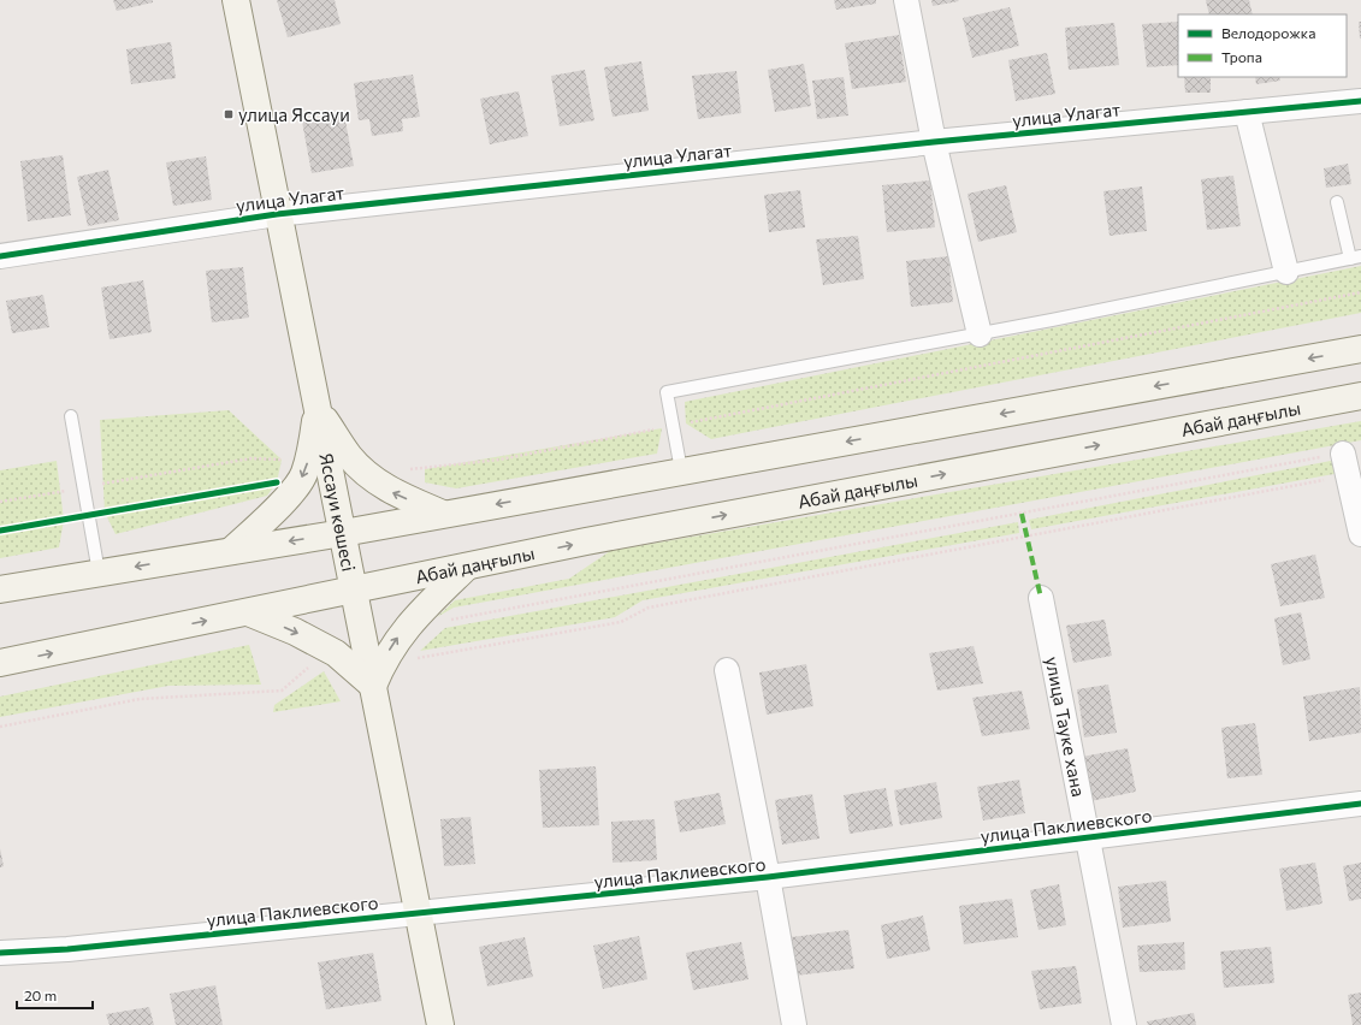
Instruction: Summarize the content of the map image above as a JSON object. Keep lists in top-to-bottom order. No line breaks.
{"streets":{"main road":["Абай даңғылы","Яссауи көшесі"],"street":["улица Улагат","улица Тауке хана","улица Паклиевского"]},"crossings":[["улица Улагат","Яссауи көшесі"],["Абай даңғылы","Яссауи көшесі"],["Яссауи көшесі","улица Паклиевского"],["улица Тауке хана","улица Паклиевского"]],"places":{"transit":["улица Яссауи"]},"legend":["Велодорожка","Тропа"],"scale_bar":"20 m"}
